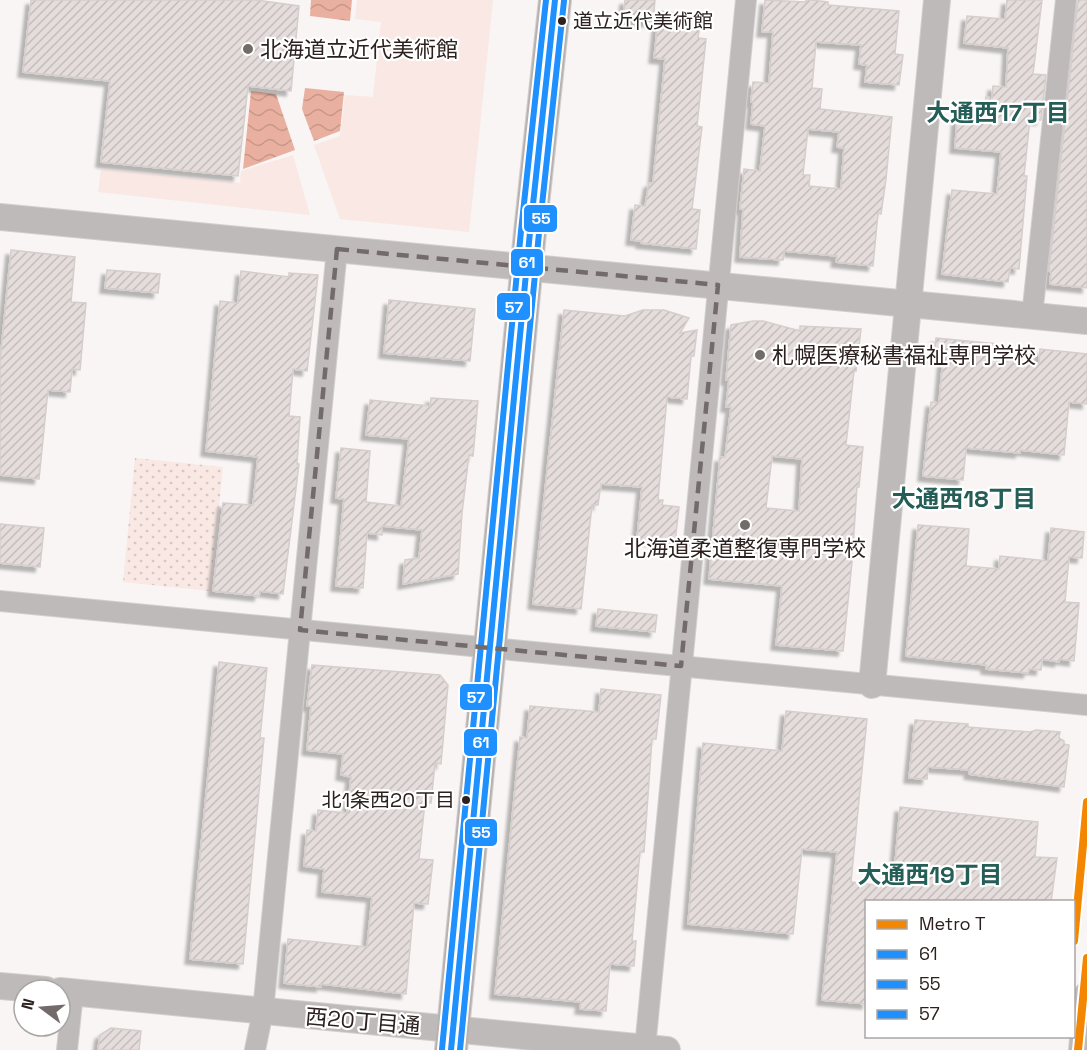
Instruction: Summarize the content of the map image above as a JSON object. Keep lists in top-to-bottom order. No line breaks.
{"streets":{"street":["西20丁目通"]},"districts":["大通西17丁目","大通西18丁目","大通西19丁目"],"places":["道立近代美術館","北海道立近代美術館","札幌医療秘書福祉専門学校","北海道柔道整復専門学校","北1条西20丁目"],"lines":["transit line 61","transit line 57","transit line 55","metro line T"],"legend":["Metro T","61","55","57"],"north":"left"}
